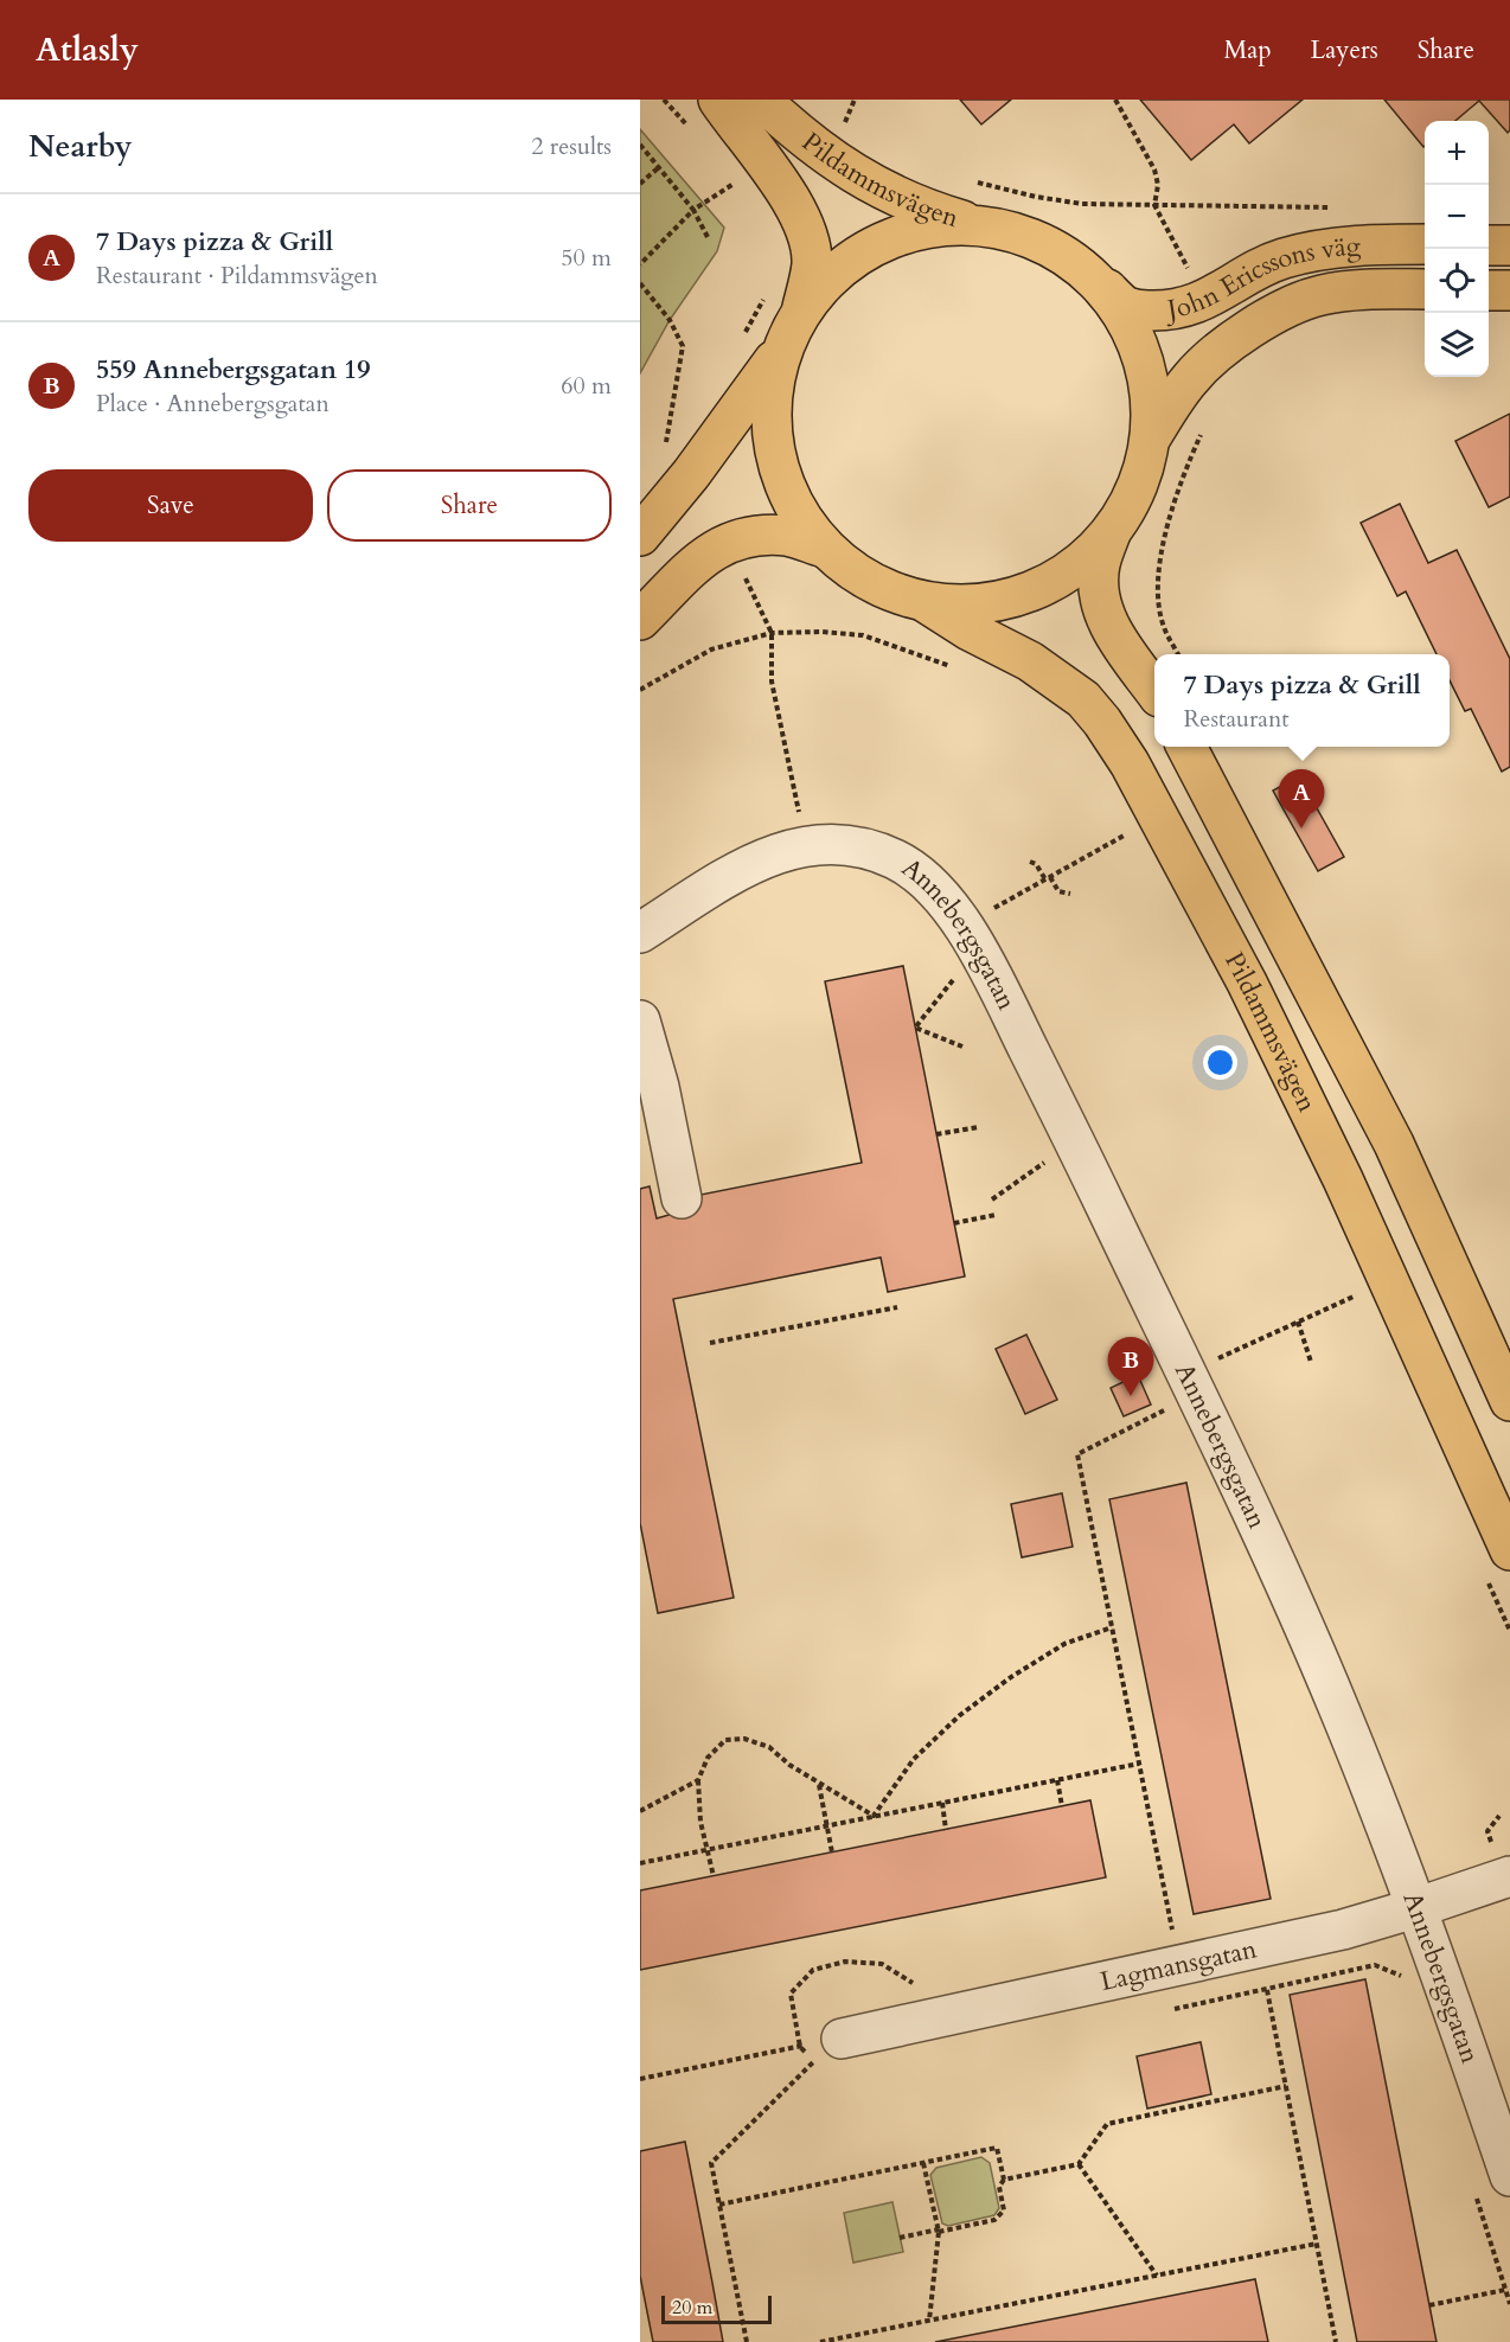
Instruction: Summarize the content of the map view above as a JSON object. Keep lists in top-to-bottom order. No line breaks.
{"streets":{"main road":["Pildammsvägen","John Ericssons väg"],"street":["Annebergsgatan","Lagmansgatan"]},"crossings":[["Pildammsvägen","John Ericssons väg"],["Annebergsgatan","Lagmansgatan"]],"scale_bar":"20 m","page":{"header":"Atlasly","nav":["Map","Layers","Share"],"heading":["Nearby","2 results"],"map_buttons":["+","−"],"list":[{"mark":"A","name":"7 Days pizza & Grill","note":"Restaurant · Pildammsvägen","value":"50 m"},{"mark":"B","name":"559 Annebergsgatan 19","note":"Place · Annebergsgatan","value":"60 m"}],"buttons":["Save","Share"],"popup":["7 Days pizza & Grill","Restaurant"],"pins":["A","B"],"scale":"20 m"}}
